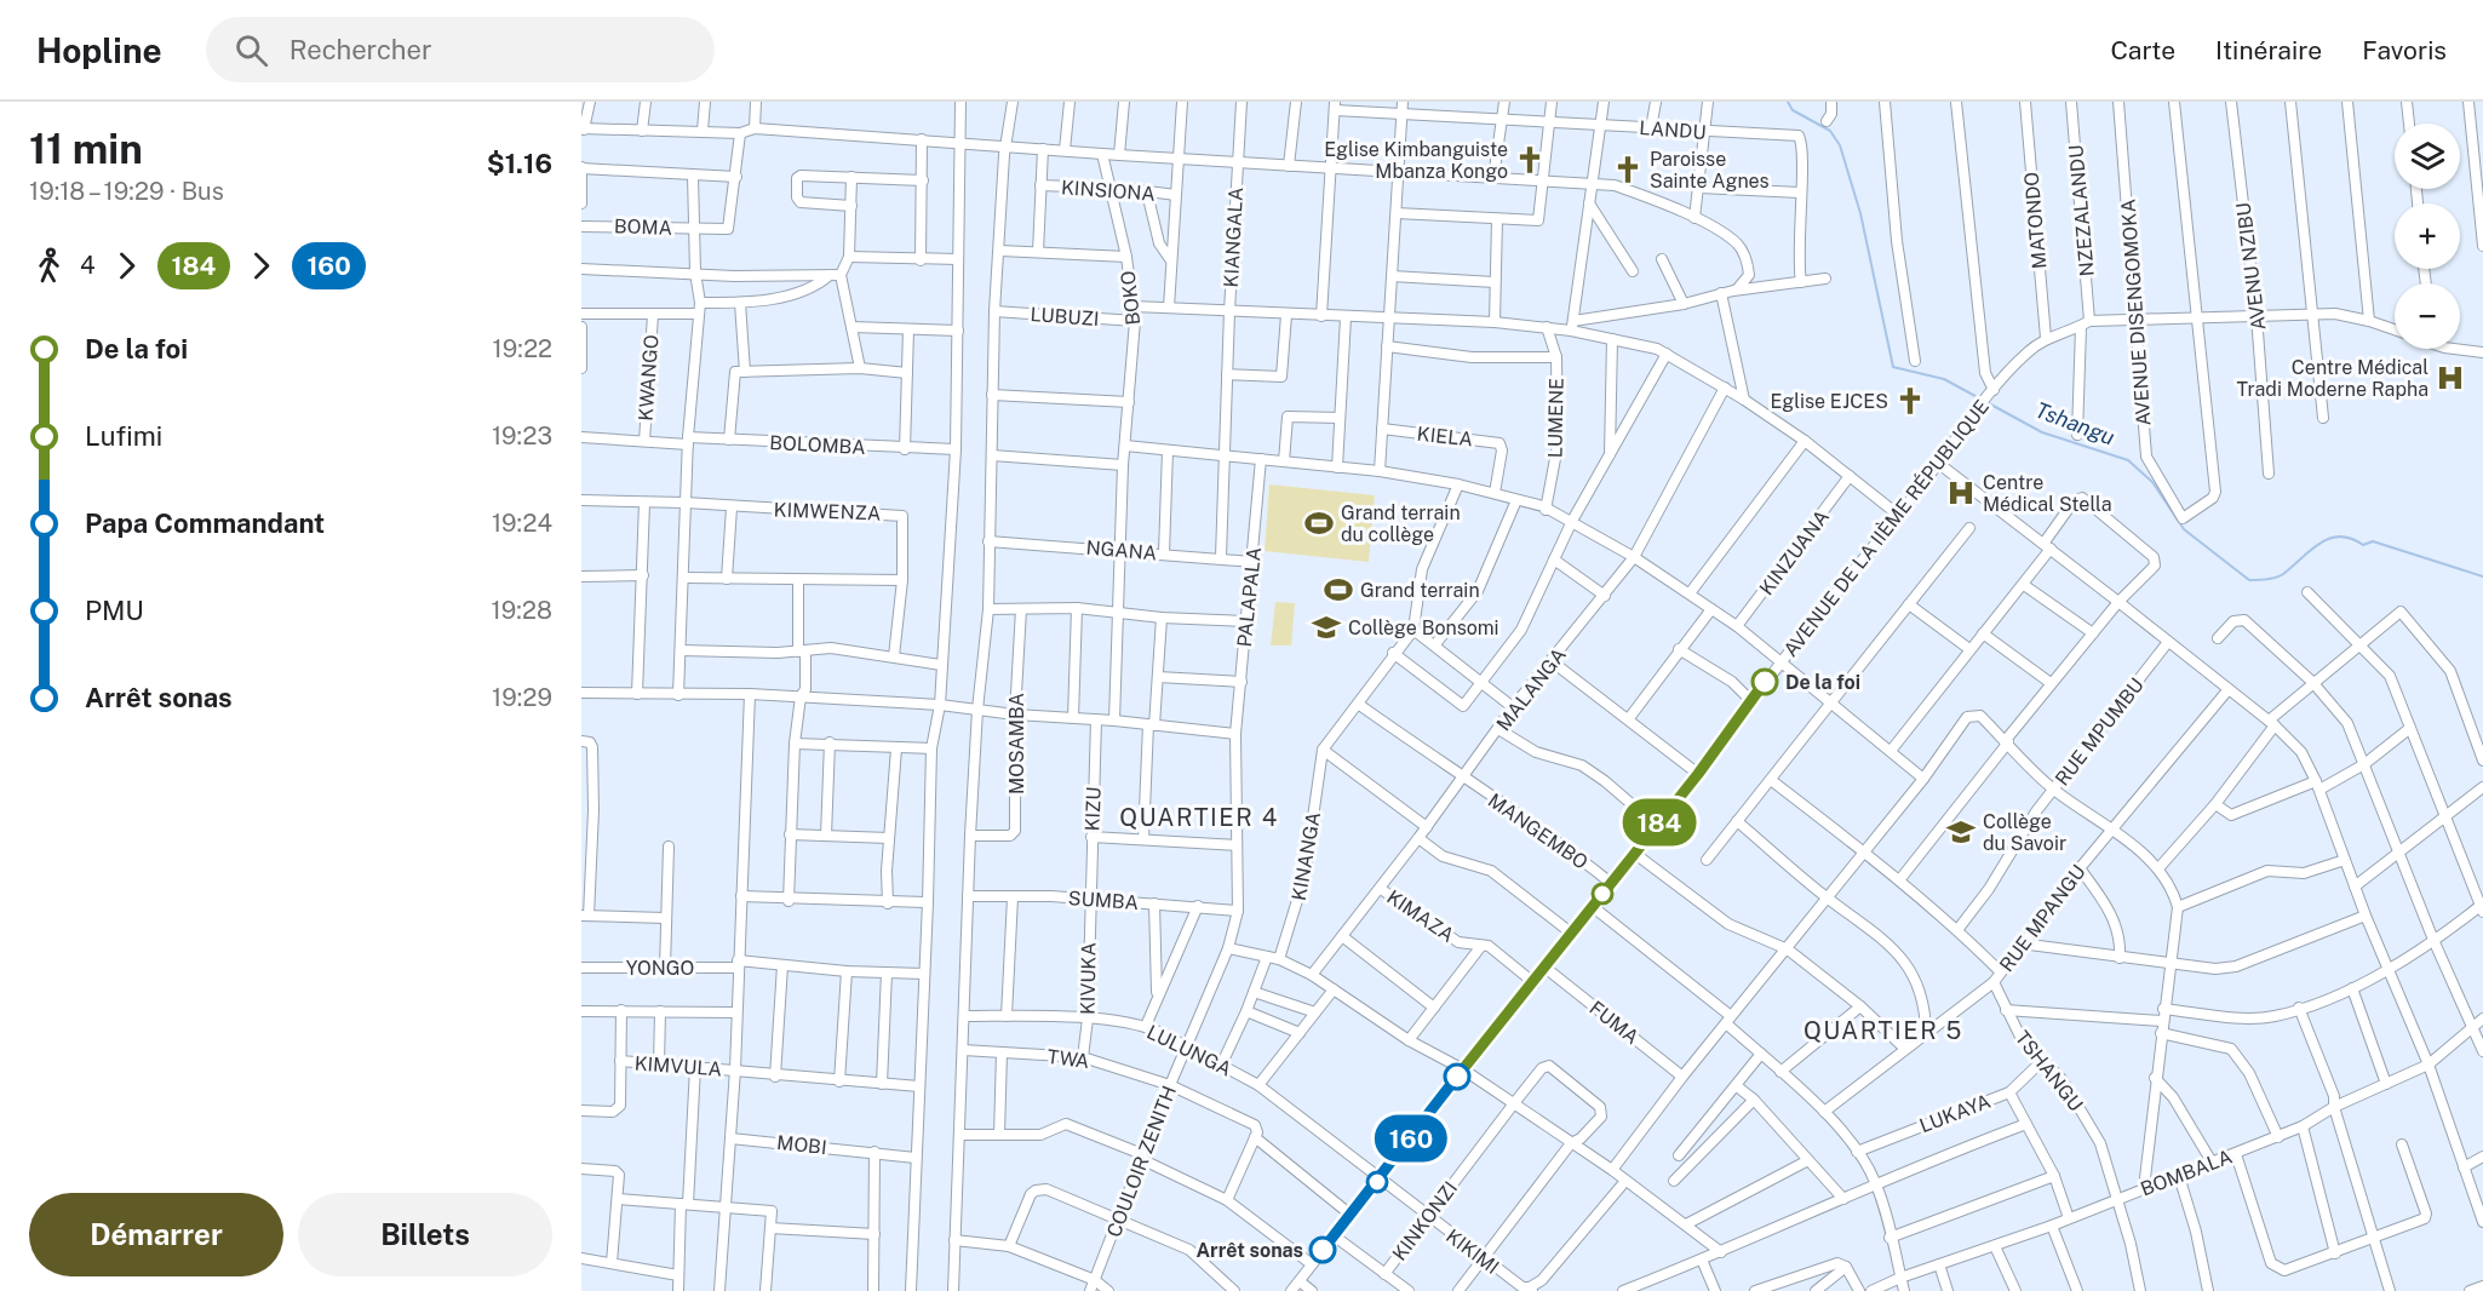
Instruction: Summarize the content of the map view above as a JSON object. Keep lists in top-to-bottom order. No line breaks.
{"streets":{"street":["LANDU","KINSIONA","NZEZALANDU","MATONDO","BOMA","KIANGALA","AVENU NZIBU","BOKO","AVENUE DISENGOMOKA","LUBUZI","KWANGO","LUMENE","KIELA","BOLOMBA","KIMWENZA","AVENUE DE LA IIÈME RÉPUBLIQUE","NGANA","KINZUANA","PALAPALA","MALANGA","RUE MPUMBU","MOSAMBA","KIZU","MANGEMBO","KINANGA","SUMBA","KIMAZA","RUE MPANGU","YONGO","KIVUKA","FUMA","LULUNGA","TWA","KIMVULA","TSHANGU","LUKAYA","MOBI","COULOIR ZENITH","BOMBALA","KINKONZI","KIKIMI"]},"crossings":[["KINSIONA","BOKO"],["NZEZALANDU","AVENUE DE LA IIÈME RÉPUBLIQUE"],["MATONDO","AVENUE DE LA IIÈME RÉPUBLIQUE"],["BOKO","LUBUZI"],["BOKO","NGANA"],["KWANGO","BOLOMBA"],["AVENUE DE LA IIÈME RÉPUBLIQUE","MANGEMBO"],["AVENUE DE LA IIÈME RÉPUBLIQUE","KIMAZA"],["AVENUE DE LA IIÈME RÉPUBLIQUE","FUMA"],["AVENUE DE LA IIÈME RÉPUBLIQUE","LULUNGA"],["AVENUE DE LA IIÈME RÉPUBLIQUE","KIKIMI"],["NGANA","PALAPALA"],["MALANGA","MANGEMBO"],["MALANGA","KIMAZA"],["KIZU","SUMBA"],["KIZU","KIVUKA"],["SUMBA","KIVUKA"],["SUMBA","COULOIR ZENITH"],["RUE MPANGU","TSHANGU"],["KIVUKA","LULUNGA"],["KIVUKA","TWA"],["LULUNGA","COULOIR ZENITH"],["LULUNGA","KIKIMI"],["TWA","COULOIR ZENITH"],["TSHANGU","LUKAYA"],["TSHANGU","BOMBALA"],["KINKONZI","KIKIMI"]],"districts":["QUARTIER 4","QUARTIER 5"],"water":["Tshangu"],"places":{"church":["Eglise Kimbanguiste Mbanza Kongo","Paroisse Sainte Agnes","Eglise EJCES"],"hospital":["Centre Médical Tradi Moderne Rapha","Centre Médical Stella"],"sports":["Grand terrain du collège","Grand terrain"],"school or university":["Collège Bonsomi","Collège du Savoir"],"other":["De la foi","Arrêt sonas"]},"lines":["bus line 184","bus line 160"],"page":{"header":"Hopline","search":"Rechercher","nav":["Carte","Itinéraire","Favoris"],"heading":["11 min","19:18 – 19:29 · Bus","$1.16"],"on_map":["184","160"],"map_buttons":["+","−"],"legs":["4","184","160"],"list":[{"name":"De la foi","value":"19:22"},{"name":"Lufimi","value":"19:23"},{"name":"Papa Commandant","value":"19:24"},{"name":"PMU","value":"19:28"},{"name":"Arrêt sonas","value":"19:29"}],"buttons":["Démarrer","Billets"]}}
